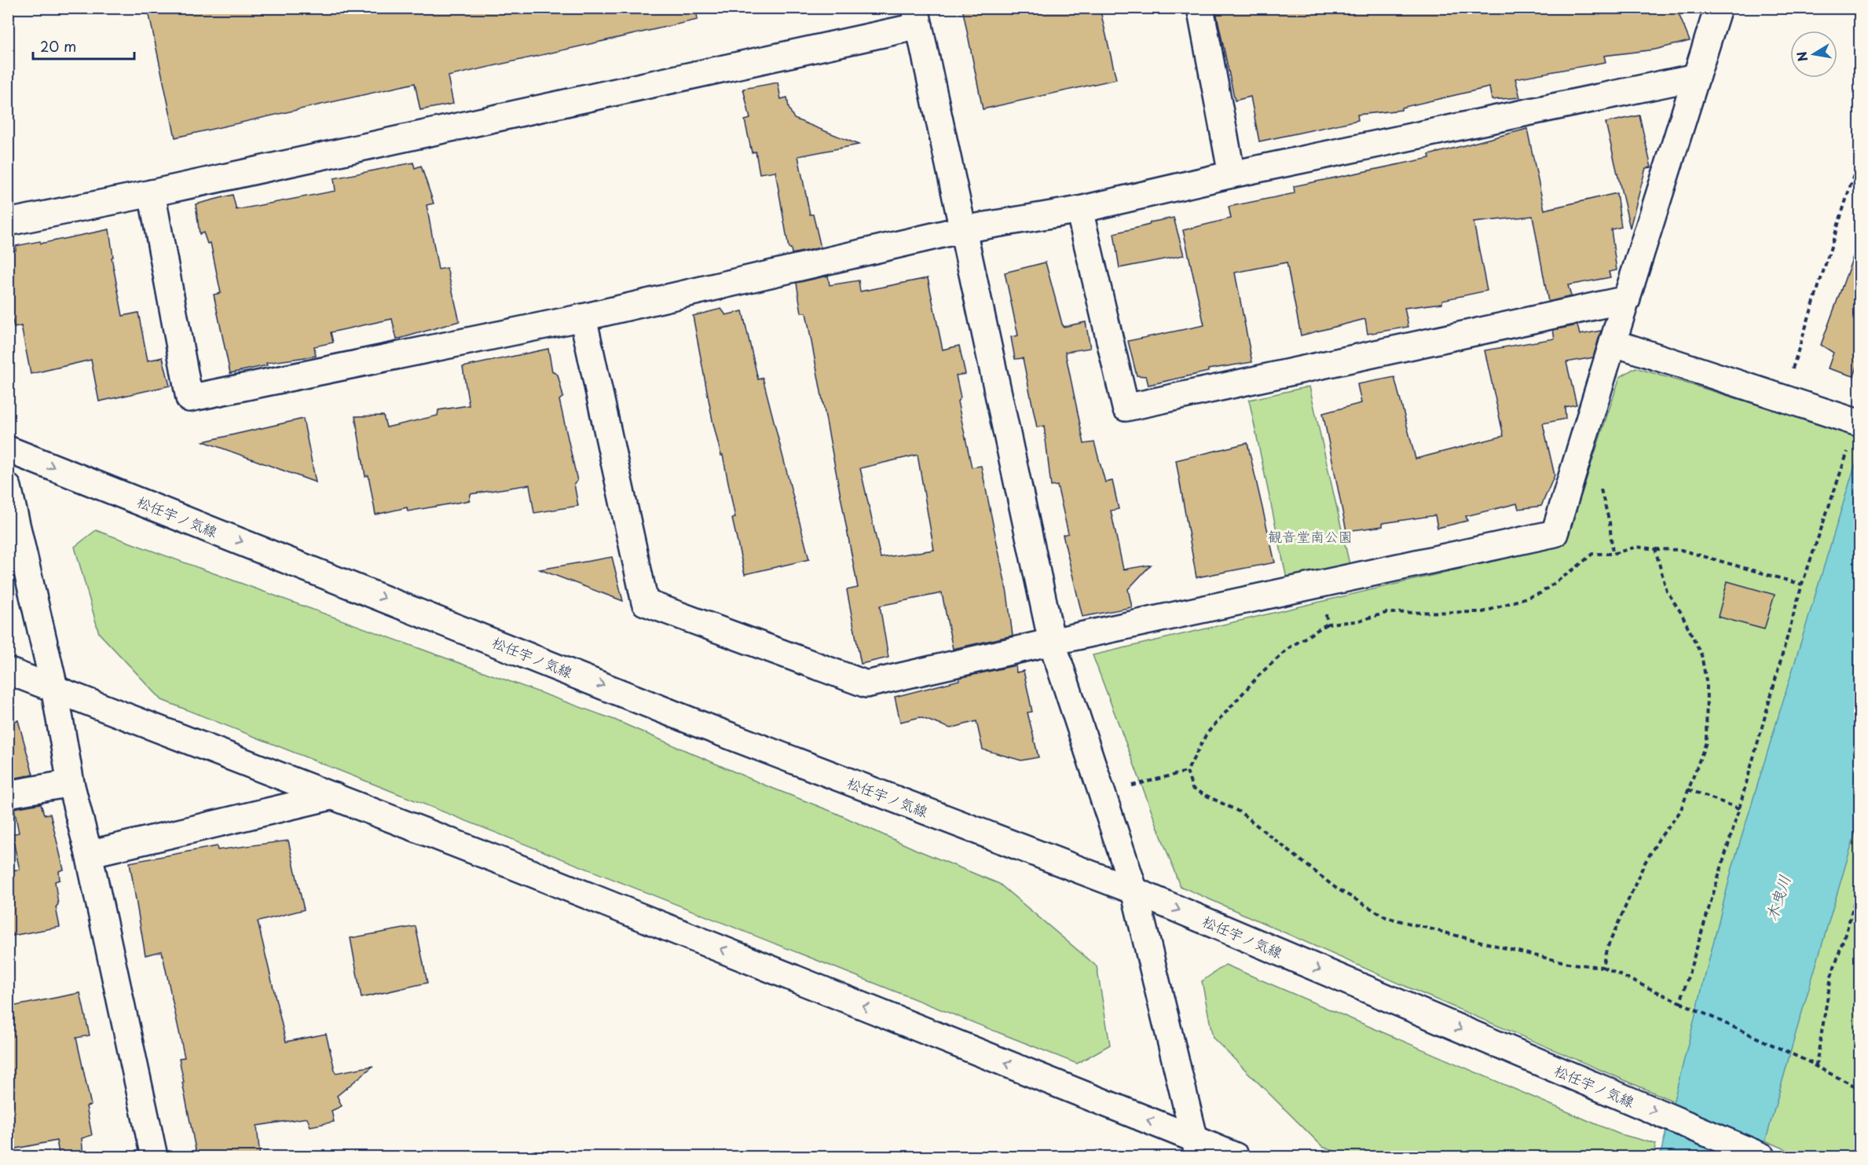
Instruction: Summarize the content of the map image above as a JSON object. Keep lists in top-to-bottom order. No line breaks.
{"streets":{"street":["松任宇ノ気線"]},"water":["木曳川"],"parks":["観音堂南公園"],"scale_bar":"20 m","north":"left"}
